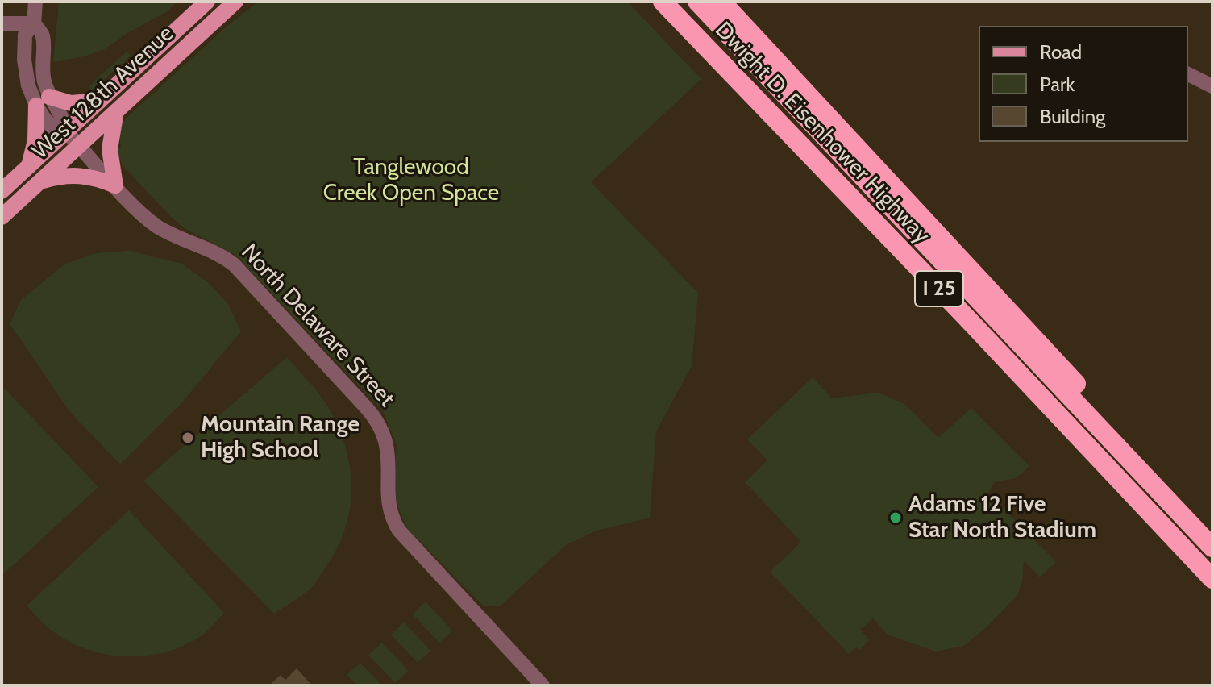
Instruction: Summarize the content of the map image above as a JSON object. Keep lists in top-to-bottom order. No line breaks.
{"streets":{"highway":["Dwight D. Eisenhower Highway","I 25"],"main road":["West 128th Avenue"],"street":["North Delaware Street"]},"crossings":[["West 128th Avenue","North Delaware Street"]],"parks":["Tanglewood Creek Open Space"],"places":["Mountain Range High School","Adams 12 Five Star North Stadium"],"legend":["Road","Park","Building"]}
